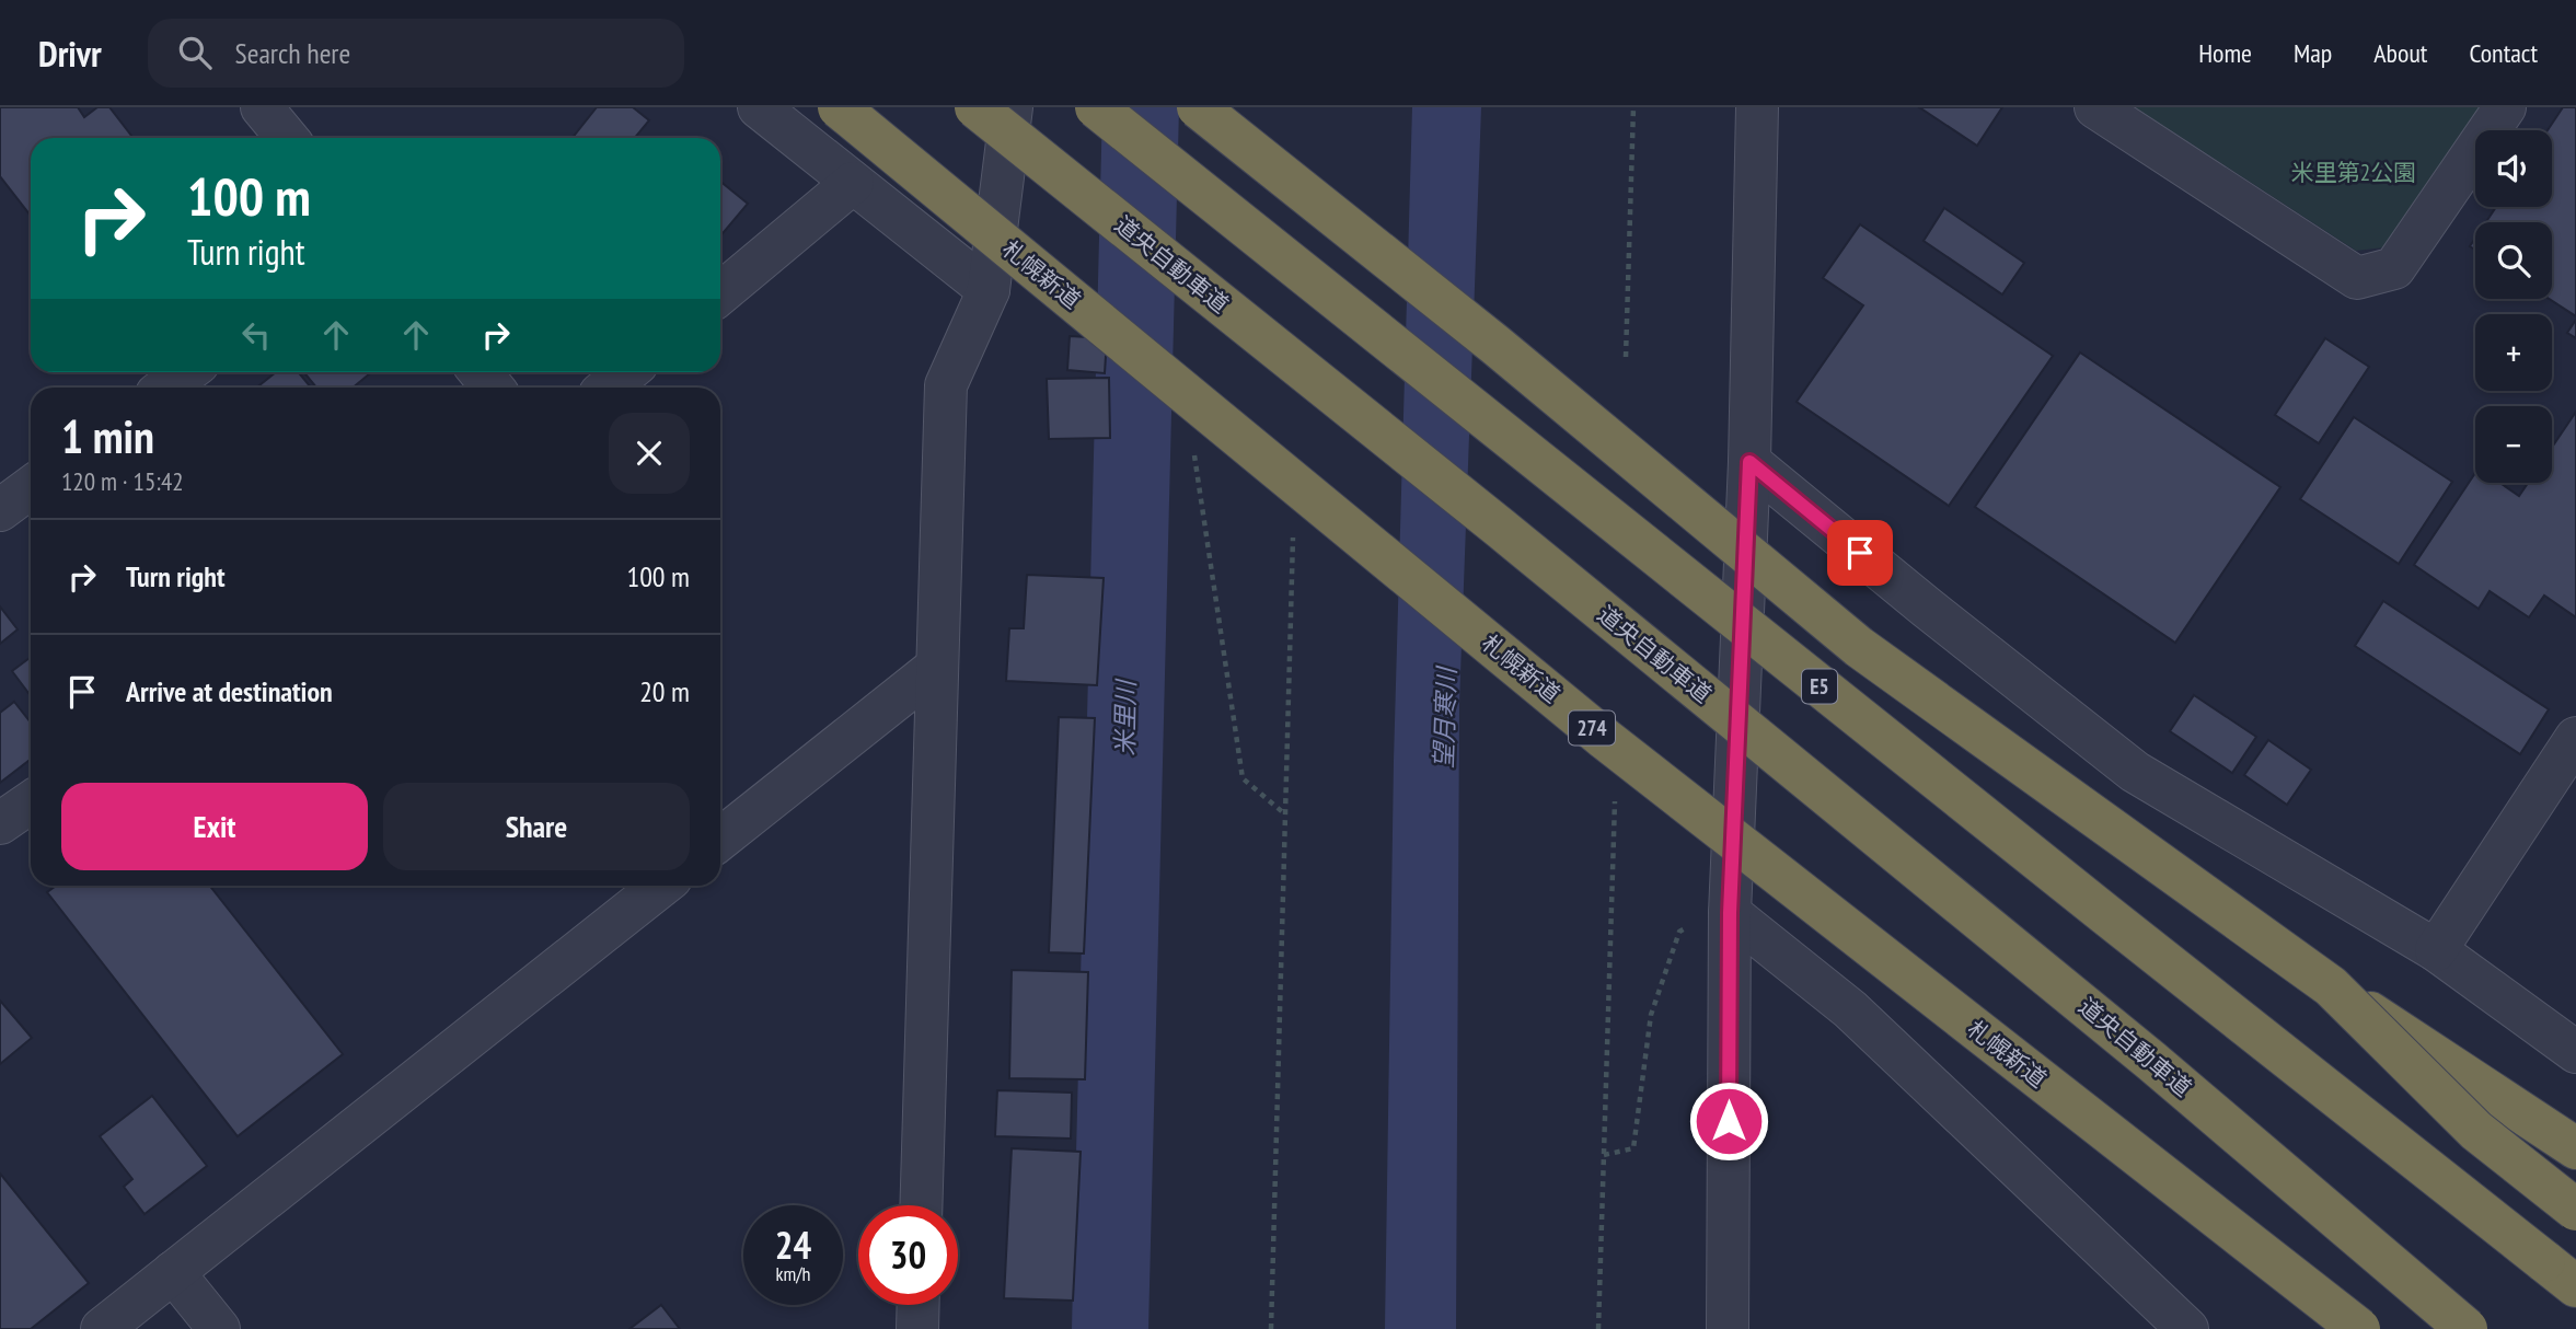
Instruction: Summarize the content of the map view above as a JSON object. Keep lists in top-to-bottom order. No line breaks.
{"streets":{"highway":["道央自動車道","札幌新道","E5","274"]},"water":["米里川","望月寒川"],"parks":["米里第2公園"],"page":{"header":"Drivr","search":"Search here","nav":["Home","Map","About","Contact"],"map_buttons":["+","−"],"turn":["100 m","Turn right"],"heading":["1 min","120 m · 15:42"],"list":[{"name":"Turn right","value":"100 m"},{"name":"Arrive at destination","value":"20 m"}],"buttons":["Exit","Share"],"speed":"24 km/h","limit":"30"}}
